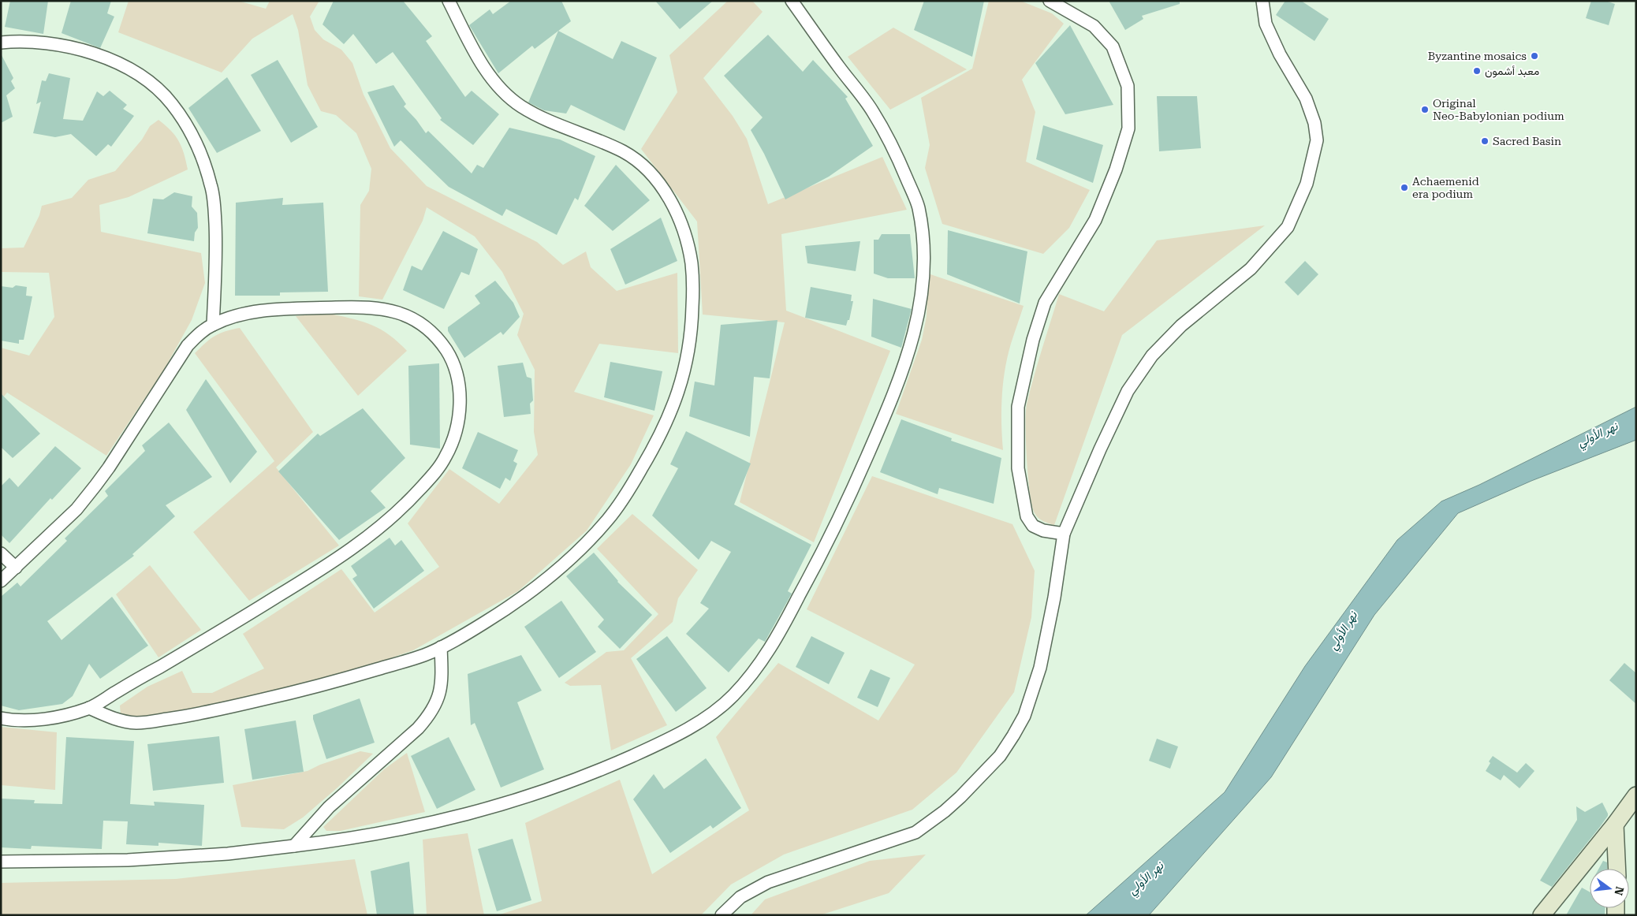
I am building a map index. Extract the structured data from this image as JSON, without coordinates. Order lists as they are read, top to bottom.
{
  "water": ["نهر الأولي"],
  "places": [
    "Byzantine mosaics",
    "معبد أشمون",
    "Original Neo-Babylonian podium",
    "Sacred Basin",
    "Achaemenid era podium"
  ],
  "north": "right"
}
